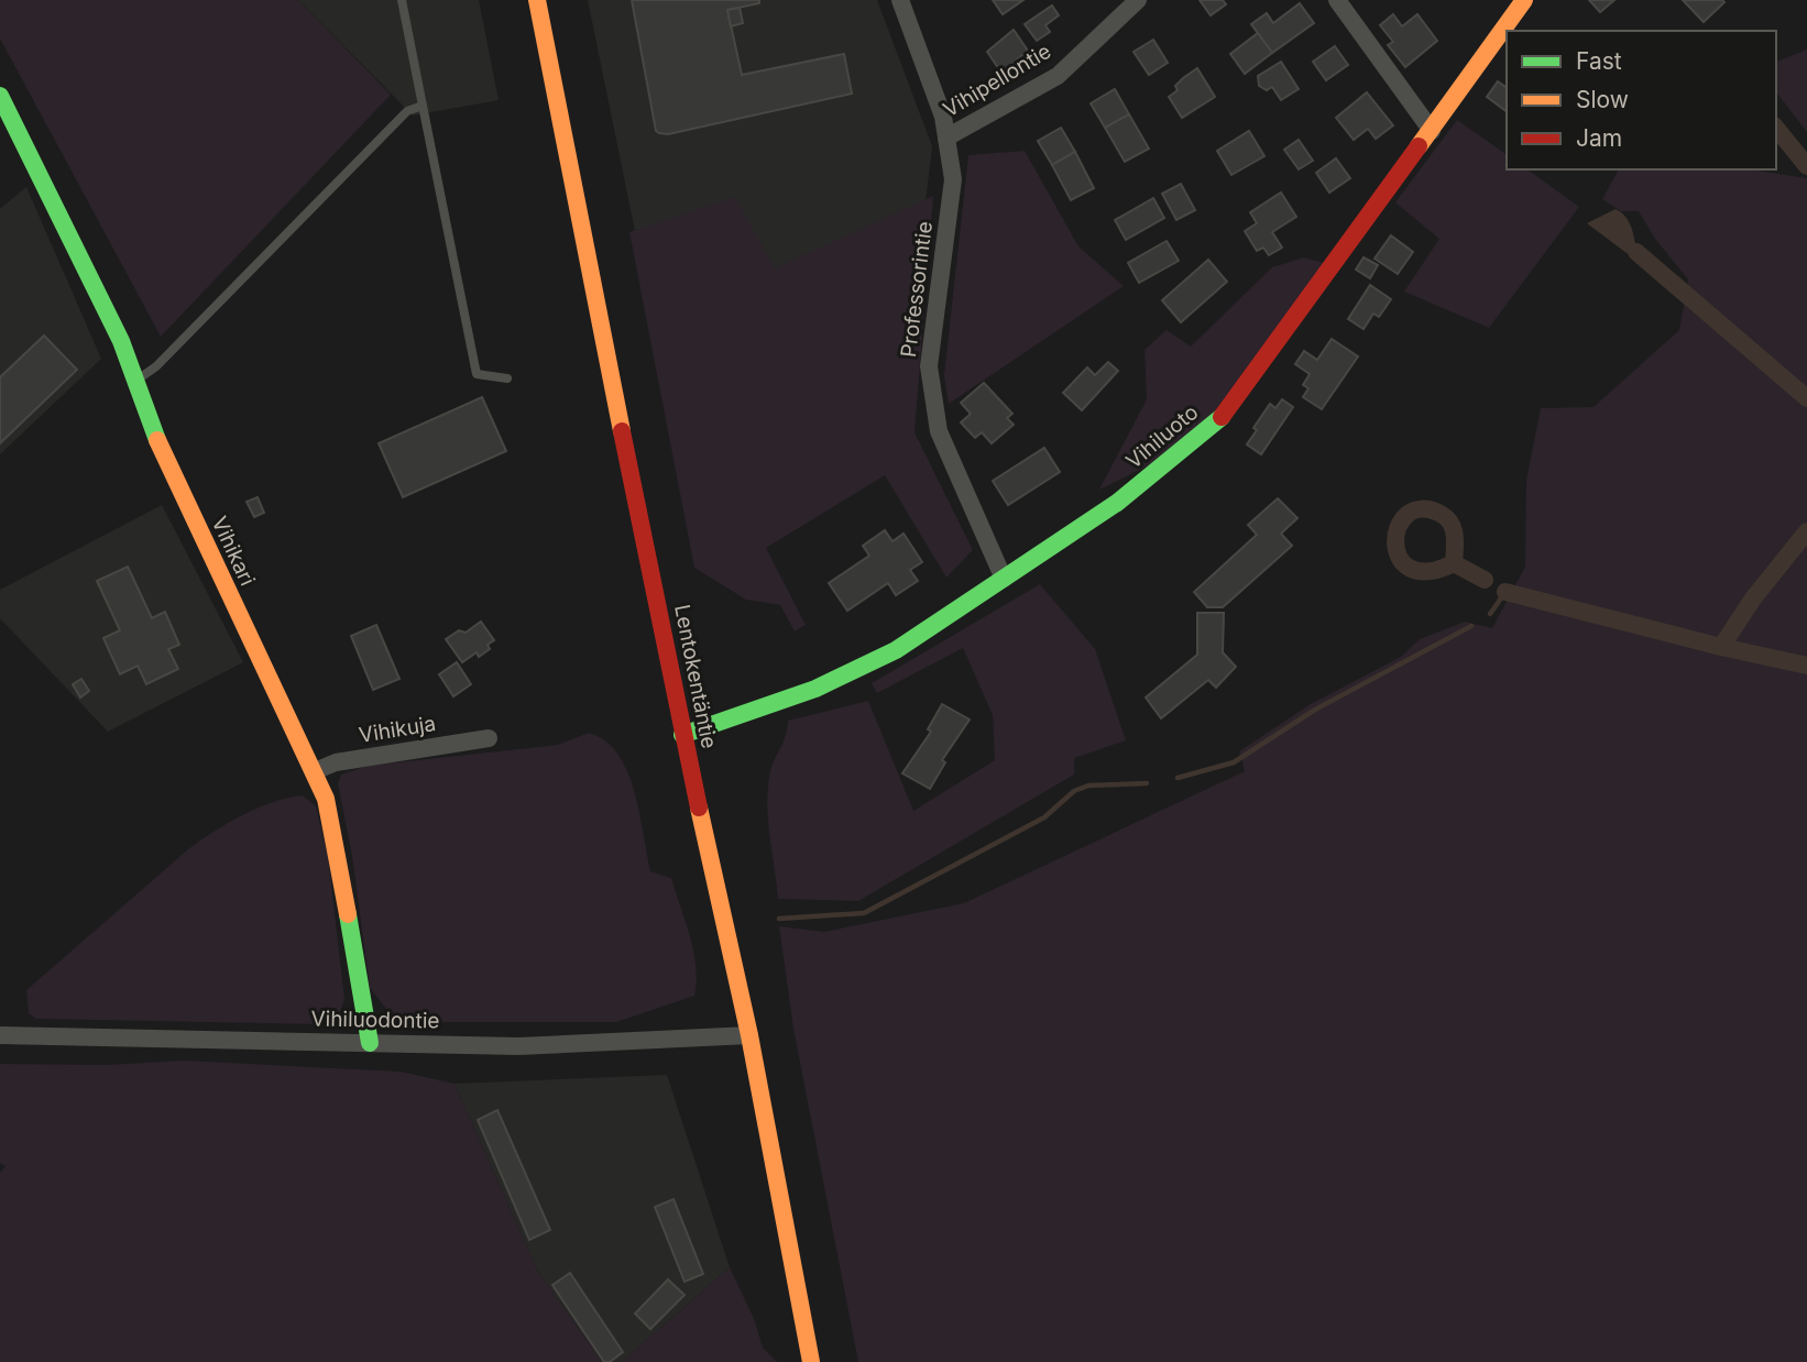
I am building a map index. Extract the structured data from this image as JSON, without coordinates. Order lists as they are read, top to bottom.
{
  "streets": {
    "street": [
      "Vihipellontie",
      "Professorintie",
      "Vihiluoto",
      "Vihikari",
      "Lentokentäntie",
      "Vihikuja",
      "Vihiluodontie"
    ]
  },
  "crossings": [
    ["Vihipellontie", "Professorintie"],
    ["Professorintie", "Vihiluoto"],
    ["Vihiluoto", "Lentokentäntie"],
    ["Vihikari", "Vihikuja"],
    ["Vihikari", "Vihiluodontie"],
    ["Lentokentäntie", "Vihiluodontie"]
  ],
  "legend": ["Fast", "Slow", "Jam"]
}
